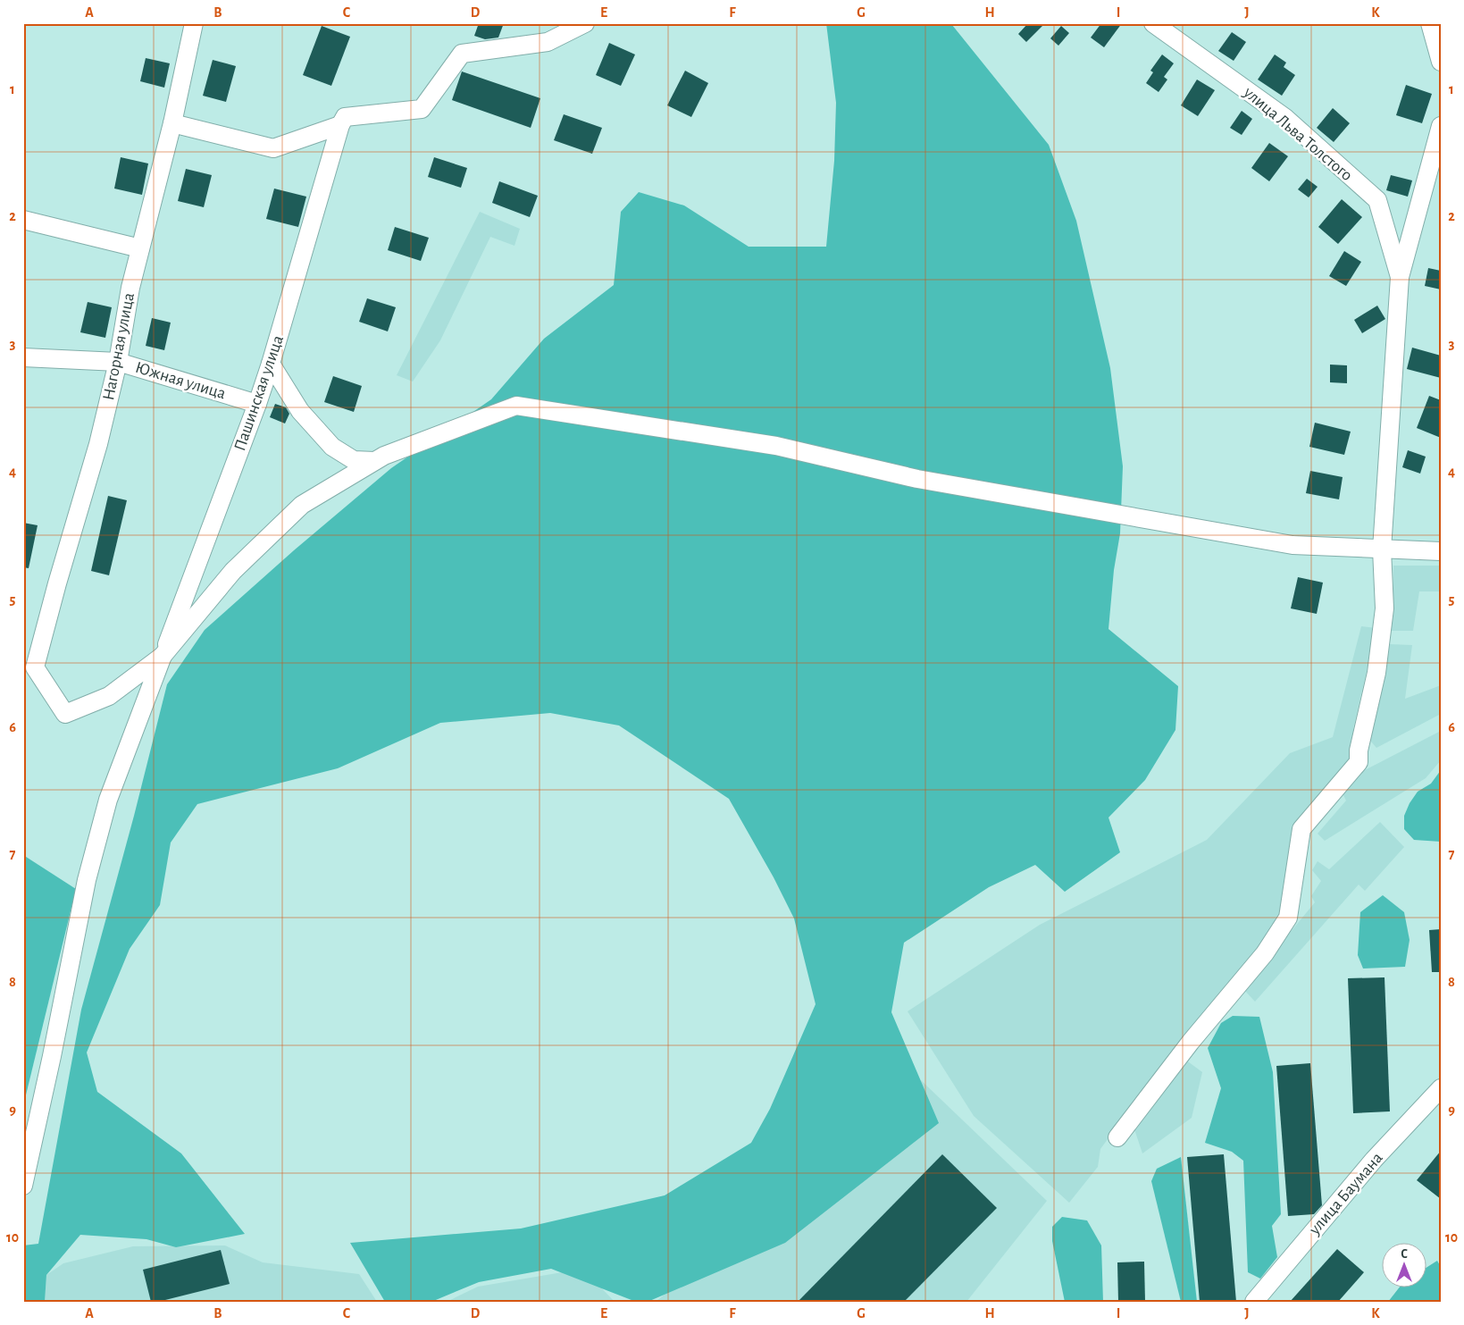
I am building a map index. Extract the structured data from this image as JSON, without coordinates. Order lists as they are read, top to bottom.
{
  "streets": {
    "street": [
      "улица Льва Толстого",
      "Нагорная улица",
      "Южная улица",
      "Пашинская улица",
      "улица Баумана"
    ]
  },
  "crossings": [
    ["Нагорная улица", "Южная улица"],
    ["Нагорная улица", "Пашинская улица"],
    ["Южная улица", "Пашинская улица"]
  ],
  "north": "top",
  "grid": {
    "columns": [
      "A",
      "B",
      "C",
      "D",
      "E",
      "F",
      "G",
      "H",
      "I",
      "J",
      "K"
    ],
    "rows": [
      "1",
      "2",
      "3",
      "4",
      "5",
      "6",
      "7",
      "8",
      "9",
      "10"
    ]
  }
}
